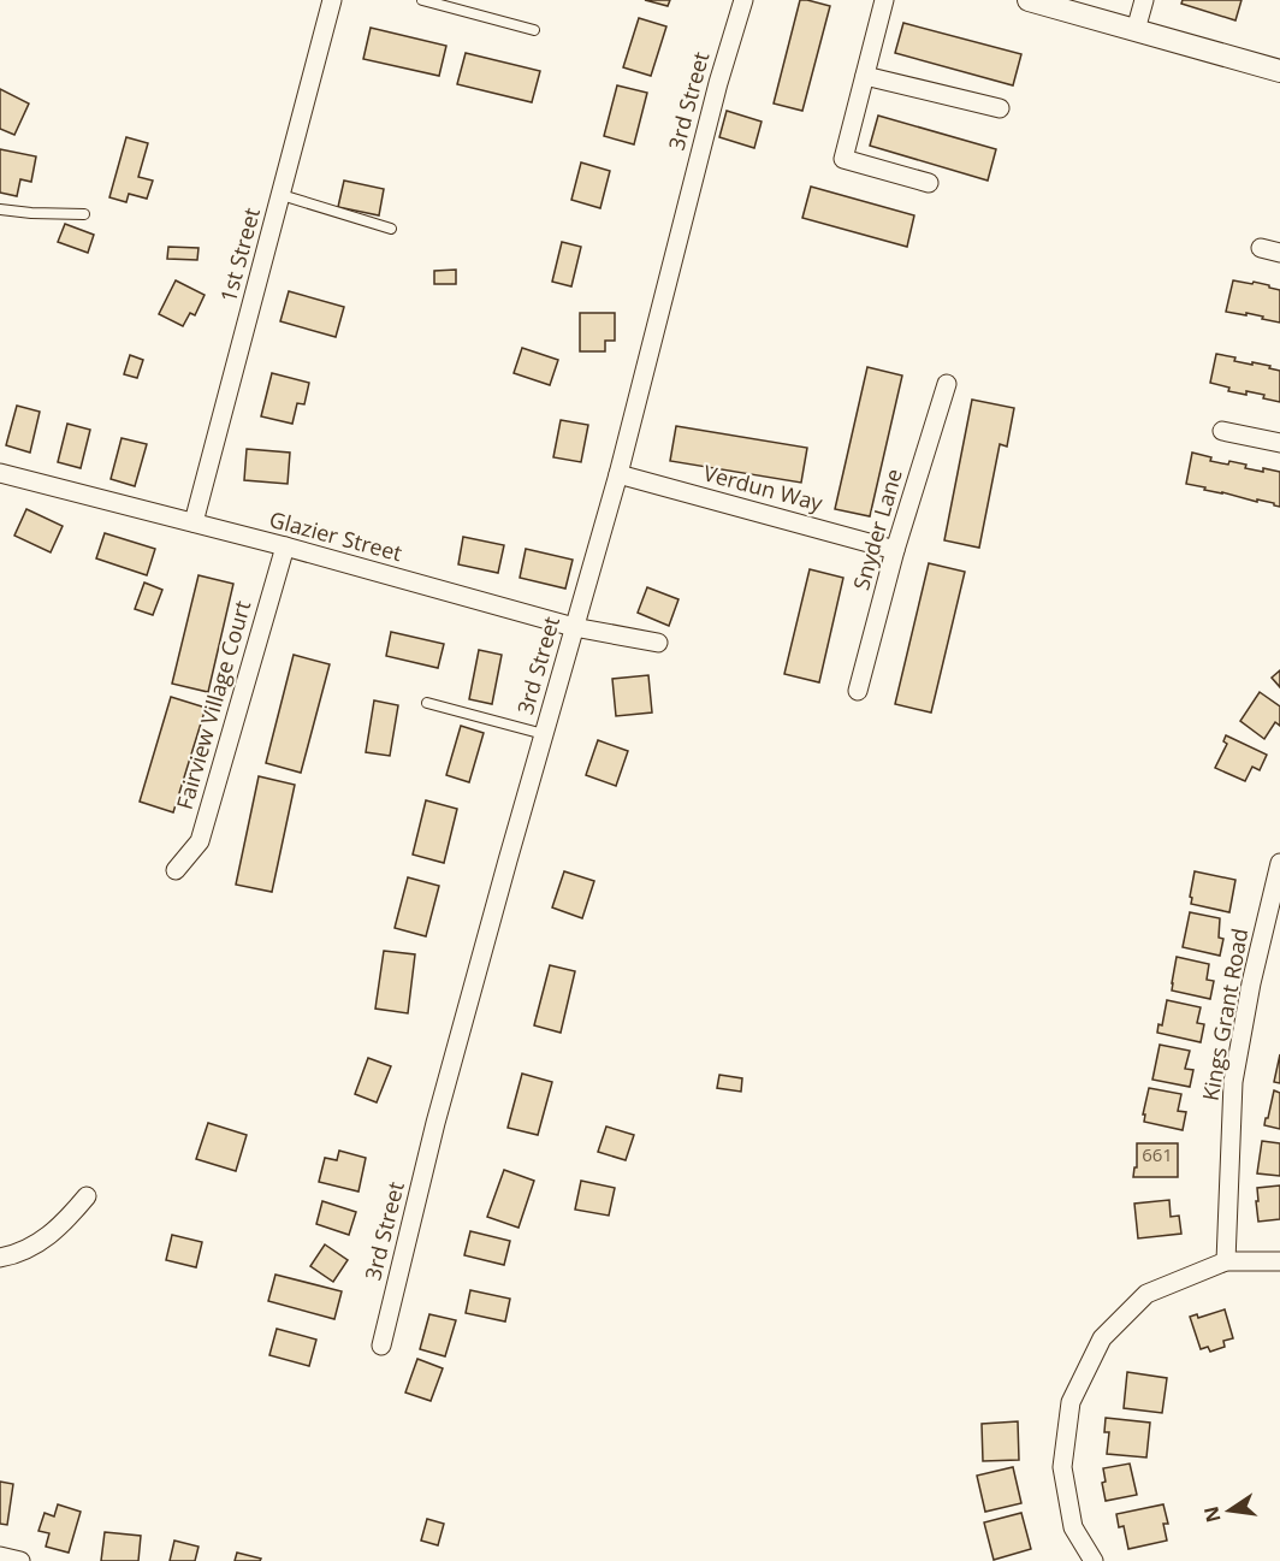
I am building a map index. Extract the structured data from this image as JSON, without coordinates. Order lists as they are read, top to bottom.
{
  "streets": {
    "street": [
      "3rd Street",
      "1st Street",
      "Verdun Way",
      "Snyder Lane",
      "Glazier Street",
      "Fairview Village Court",
      "Kings Grant Road"
    ]
  },
  "crossings": [
    ["3rd Street", "Verdun Way"],
    ["3rd Street", "Glazier Street"],
    ["1st Street", "Glazier Street"],
    ["Verdun Way", "Snyder Lane"],
    ["Glazier Street", "Fairview Village Court"]
  ],
  "house_numbers": ["661"],
  "north": "left"
}
